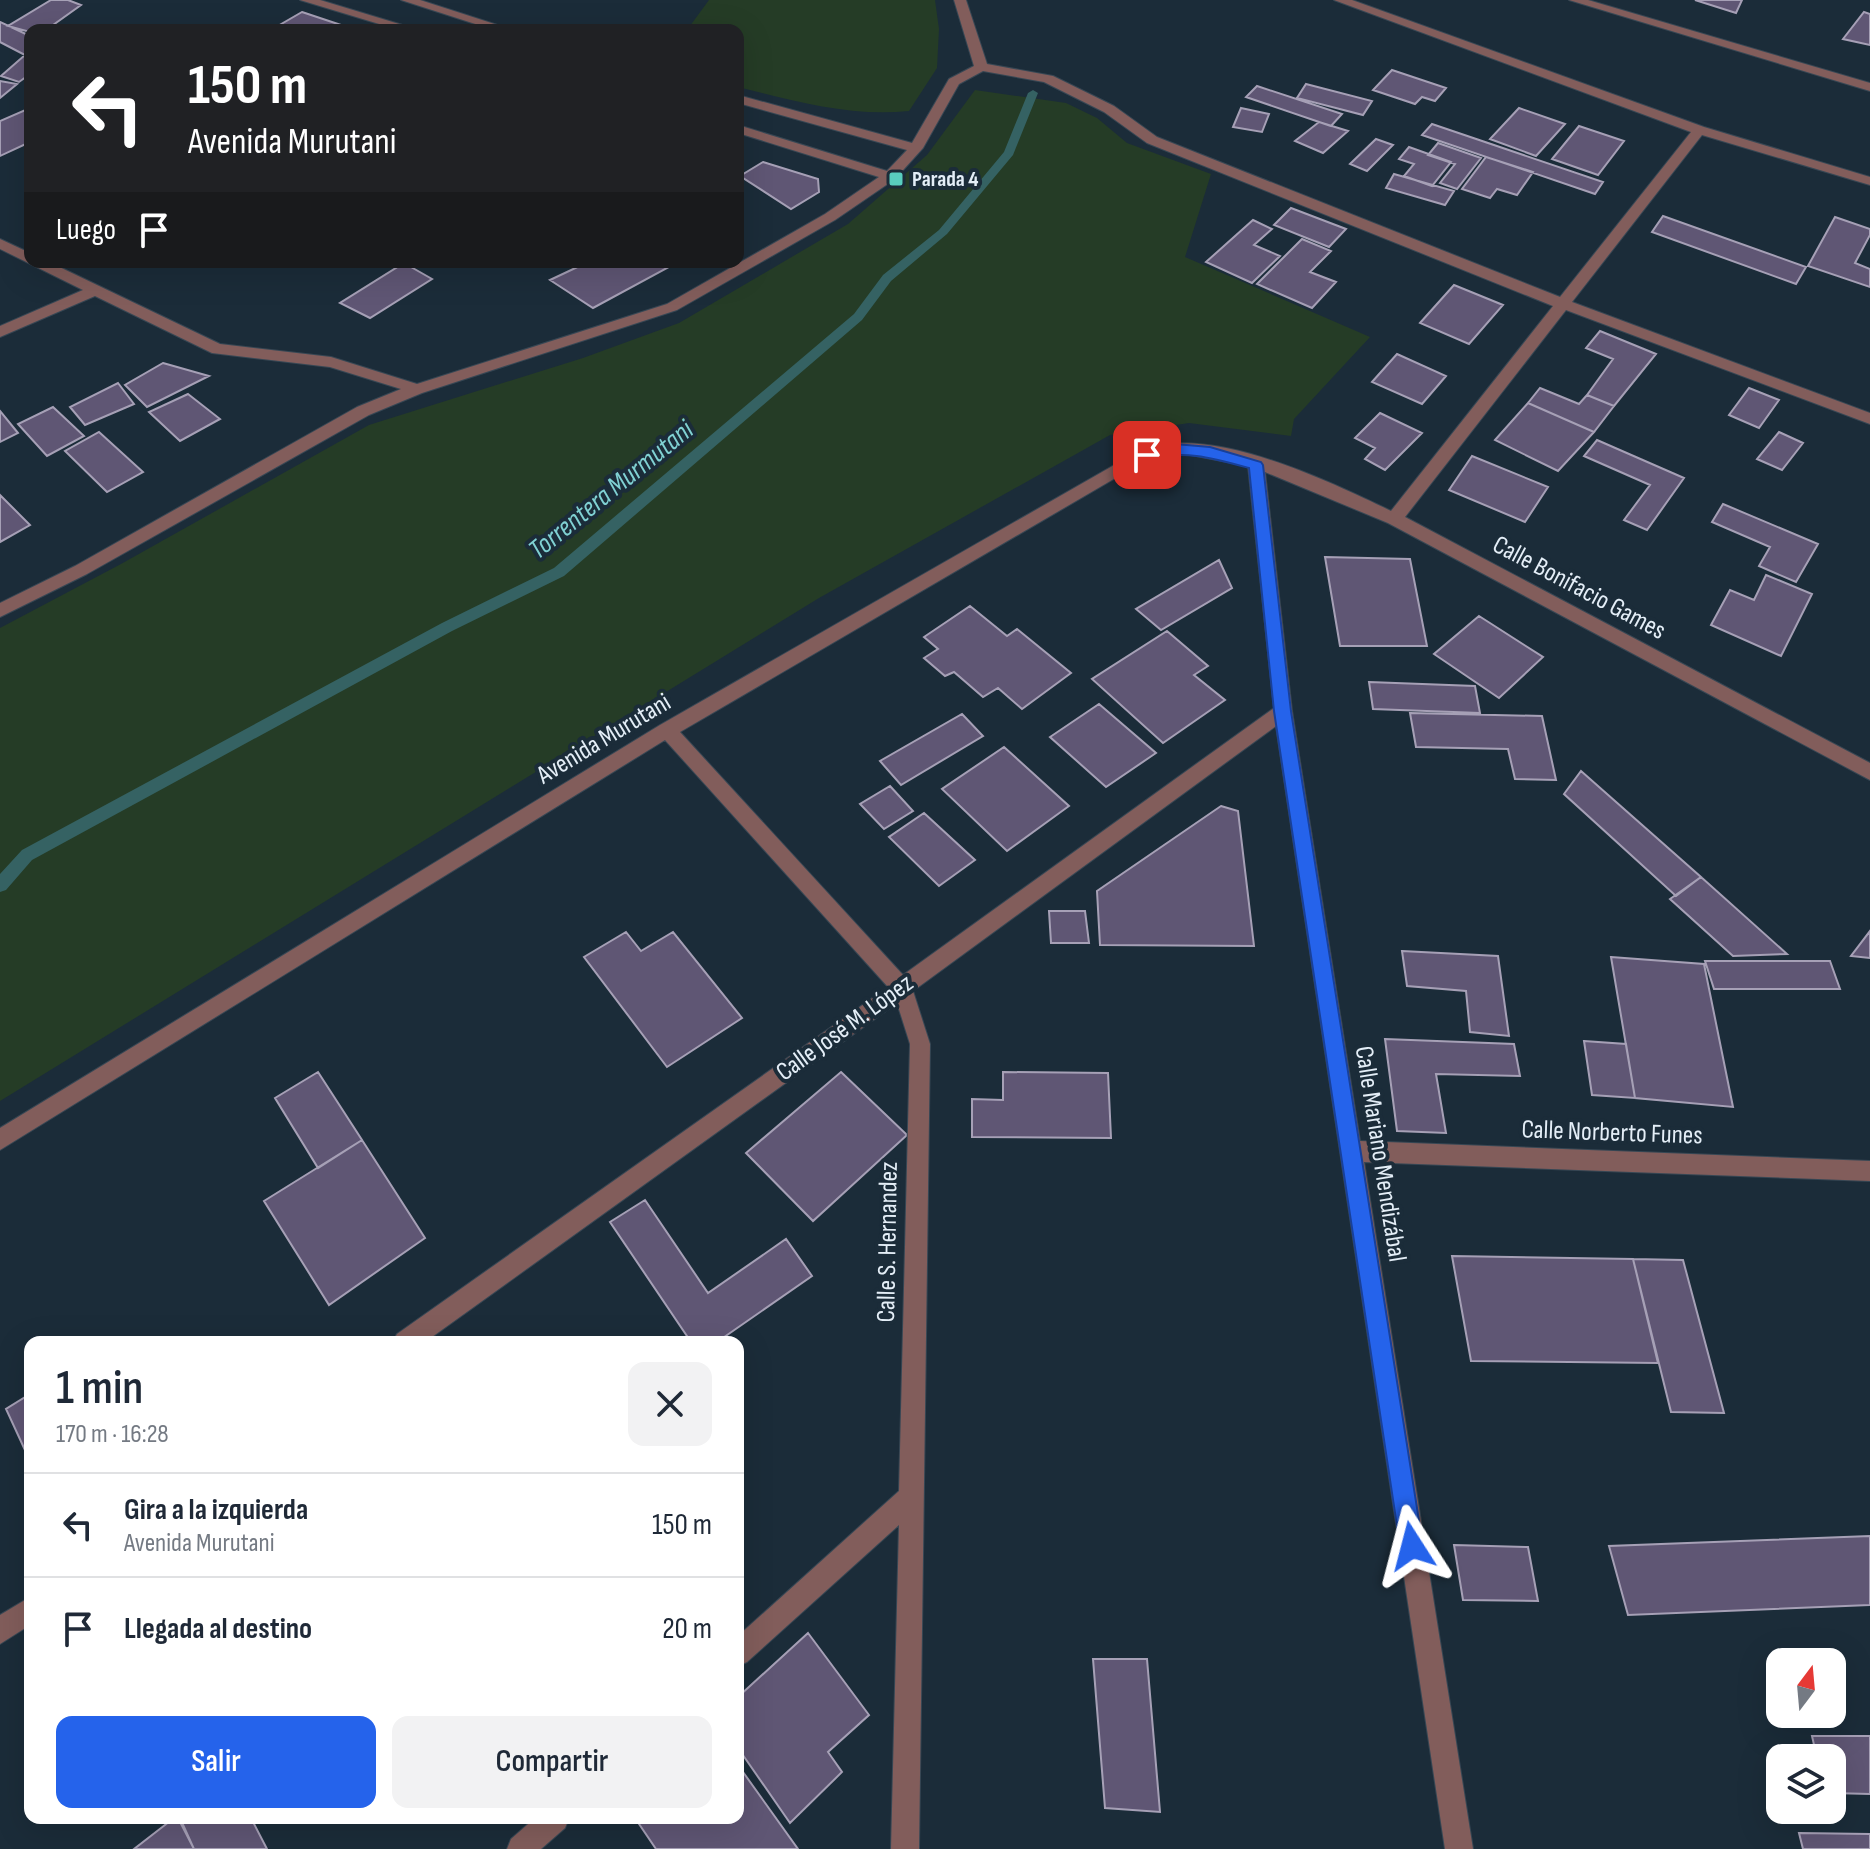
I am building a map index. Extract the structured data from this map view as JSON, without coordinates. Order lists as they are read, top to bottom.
{
  "streets": {
    "street": [
      "Calle Bonifacio Games",
      "Avenida Murutani",
      "Calle José M. López",
      "Calle Norberto Funes",
      "Calle Mariano Mendizábal",
      "Calle S. Hernandez"
    ]
  },
  "crossings": [
    ["Calle Bonifacio Games", "Avenida Murutani"],
    ["Calle Bonifacio Games", "Calle Mariano Mendizábal"],
    ["Avenida Murutani", "Calle Mariano Mendizábal"],
    ["Avenida Murutani", "Calle S. Hernandez"],
    ["Calle José M. López", "Calle Mariano Mendizábal"],
    ["Calle José M. López", "Calle S. Hernandez"],
    ["Calle Norberto Funes", "Calle Mariano Mendizábal"]
  ],
  "water": ["Torrentera Murmutani"],
  "places": {
    "transit": ["Parada 4"]
  },
  "north": "top",
  "page": {
    "turn": ["150 m", "Avenida Murutani"],
    "then": "Luego",
    "heading": ["1 min", "170 m · 16:28"],
    "list": [
      {
        "name": "Gira a la izquierda",
        "note": "Avenida Murutani",
        "value": "150 m"
      },
      {
        "name": "Llegada al destino",
        "value": "20 m"
      }
    ],
    "buttons": ["Salir", "Compartir"]
  }
}
